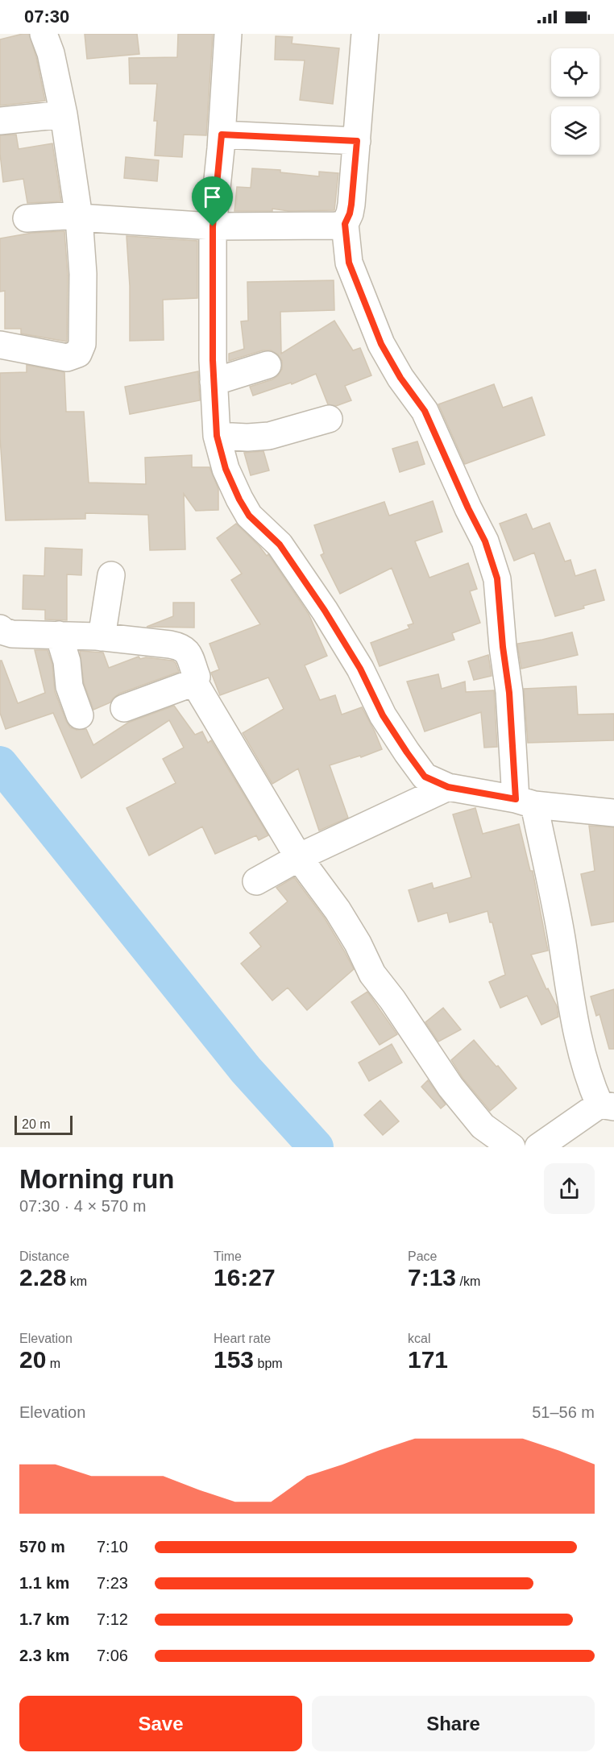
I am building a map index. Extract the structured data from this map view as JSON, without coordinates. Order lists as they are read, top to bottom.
{
  "scale_bar": "20 m",
  "page": {
    "status": "07:30",
    "scale": "20 m",
    "heading": ["Morning run", "07:30 · 4 × 570 m"],
    "stats": [
      ["Distance", "2.28 km"],
      ["Time", "16:27"],
      ["Pace", "7:13 /km"],
      ["Elevation", "20 m"],
      ["Heart rate", "153 bpm"],
      ["kcal", "171"]
    ],
    "chart": ["Elevation", "51–56 m"],
    "list": [
      {
        "name": "570 m",
        "note": "7:10"
      },
      {
        "name": "1.1 km",
        "note": "7:23"
      },
      {
        "name": "1.7 km",
        "note": "7:12"
      },
      {
        "name": "2.3 km",
        "note": "7:06"
      }
    ],
    "buttons": ["Save", "Share"]
  }
}
